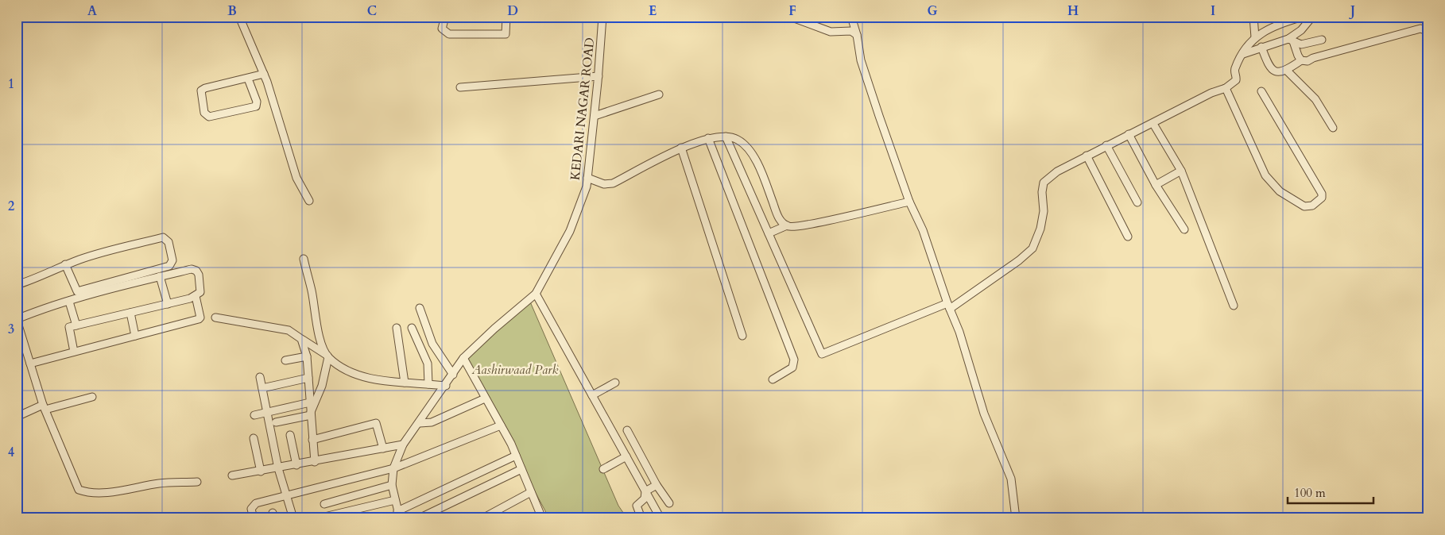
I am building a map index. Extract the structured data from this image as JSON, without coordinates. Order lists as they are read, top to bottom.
{
  "streets": {
    "street": ["KEDARI NAGAR ROAD"]
  },
  "parks": ["Aashirwaad Park"],
  "scale_bar": "100 m",
  "grid": {
    "columns": [
      "A",
      "B",
      "C",
      "D",
      "E",
      "F",
      "G",
      "H",
      "I",
      "J"
    ],
    "rows": [
      "1",
      "2",
      "3",
      "4"
    ]
  }
}
